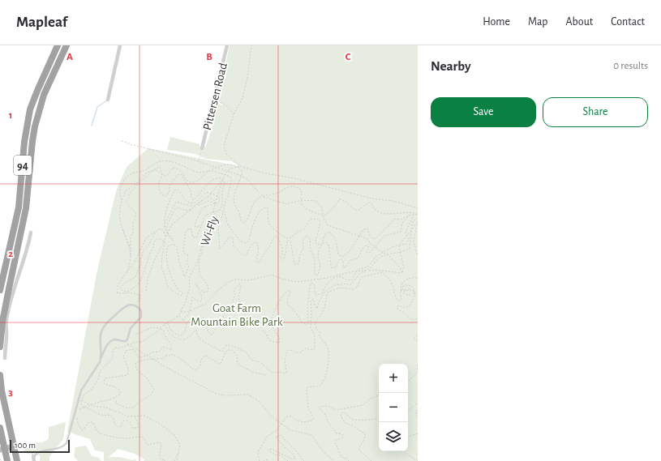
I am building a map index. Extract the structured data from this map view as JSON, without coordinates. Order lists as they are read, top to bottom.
{
  "streets": {
    "highway": ["94"],
    "street": ["Pittersen Road"],
    "path": ["Wi-Fly"]
  },
  "parks": ["Goat Farm Mountain Bike Park"],
  "scale_bar": "100 m",
  "page": {
    "header": "Mapleaf",
    "nav": [
      "Home",
      "Map",
      "About",
      "Contact"
    ],
    "heading": ["Nearby", "0 results"],
    "buttons": ["Save", "Share"],
    "map_buttons": ["+", "−"],
    "scale": "100 m"
  },
  "grid": {
    "columns": ["A", "B", "C"],
    "rows": ["1", "2", "3"]
  }
}
